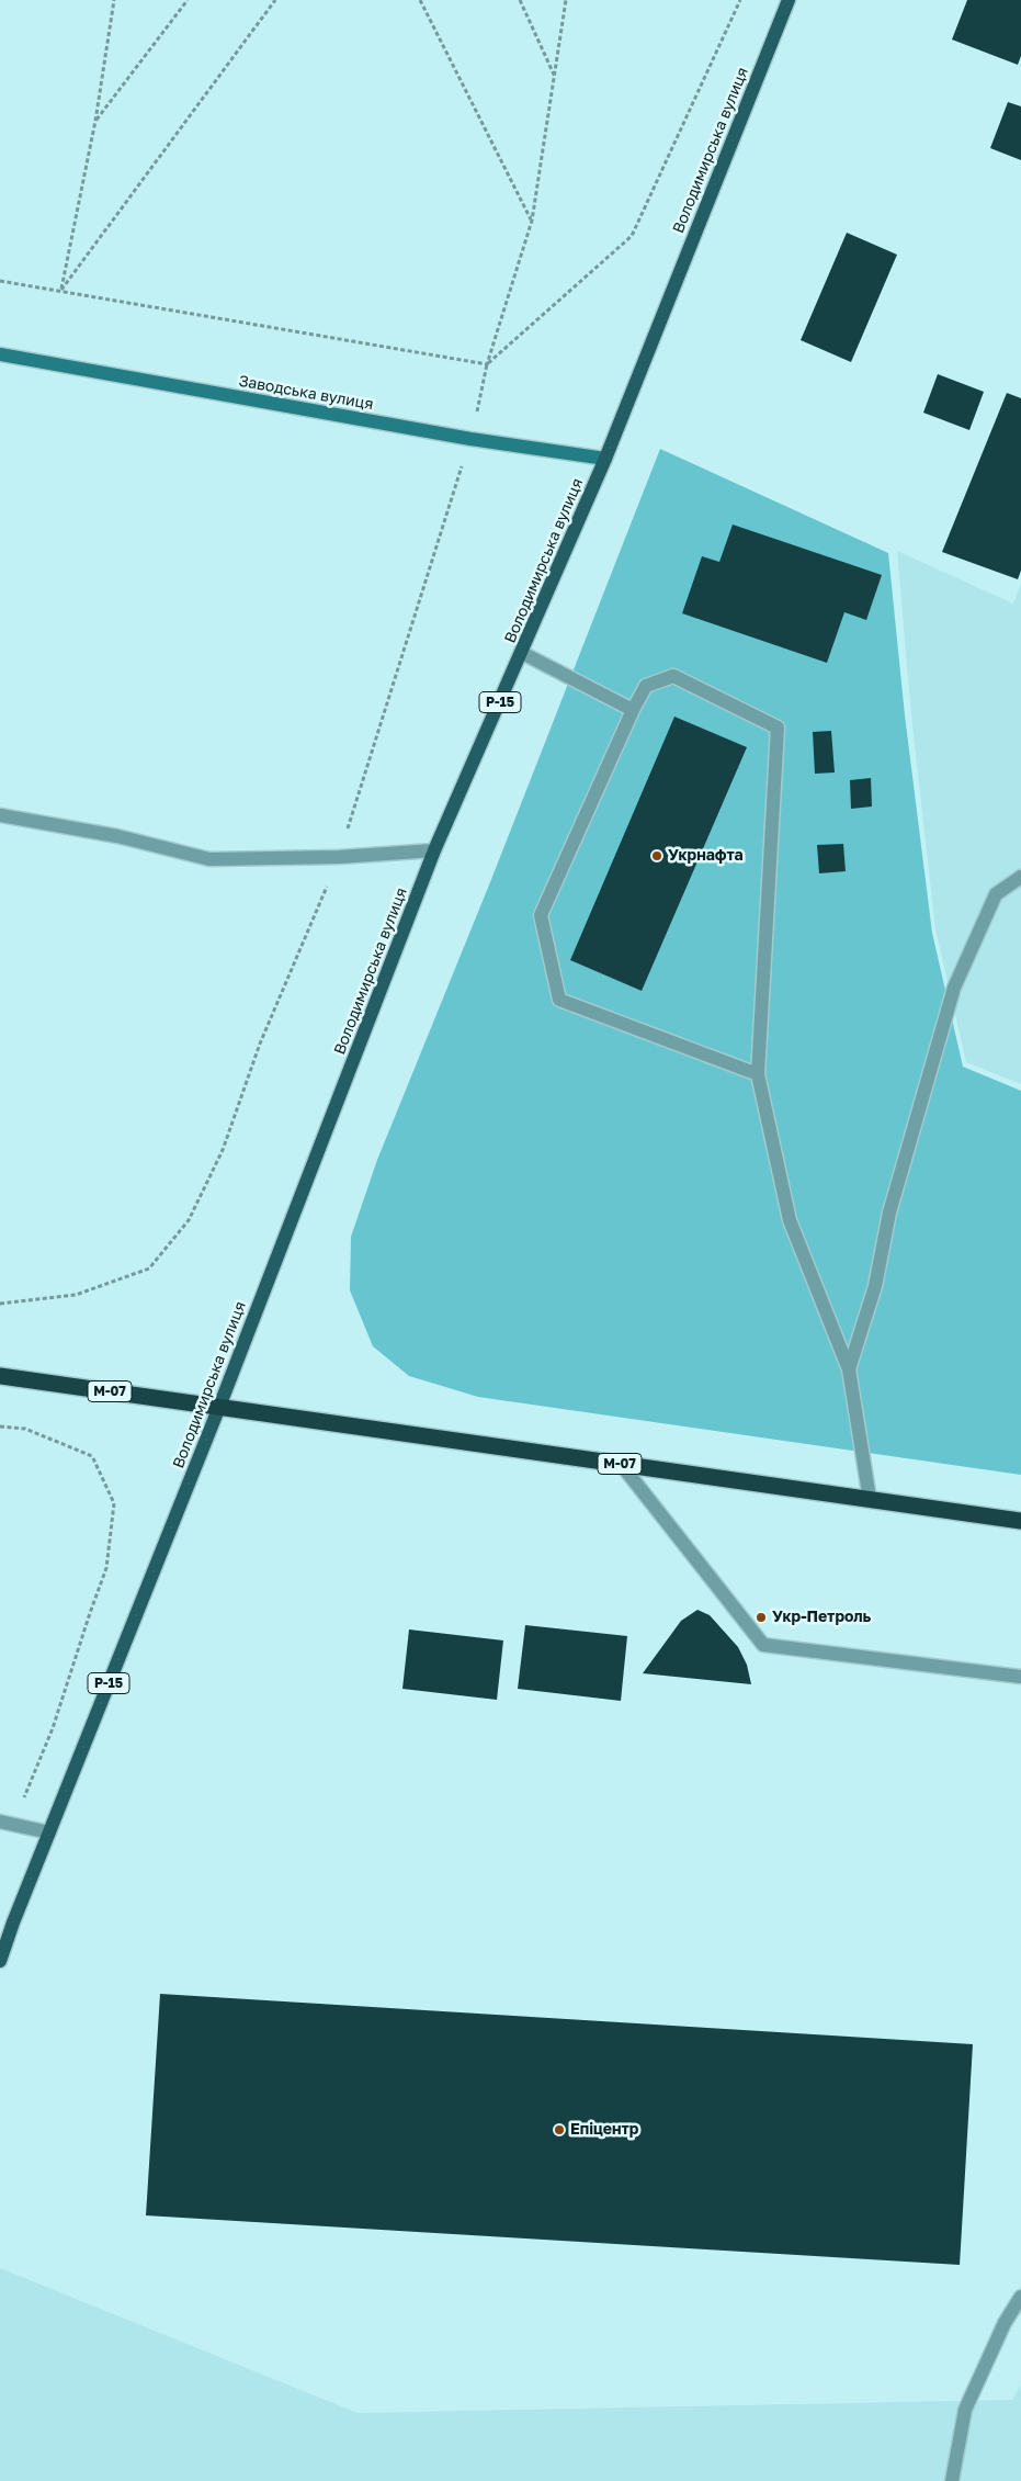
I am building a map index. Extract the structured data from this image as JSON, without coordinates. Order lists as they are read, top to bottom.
{
  "streets": {
    "highway": ["М-07"],
    "main road": ["Володимирська вулиця", "Р-15"],
    "street": ["Заводська вулиця"]
  },
  "crossings": [
    ["Володимирська вулиця", "Заводська вулиця"],
    ["Володимирська вулиця", "М-07"]
  ],
  "places": ["Укрнафта", "Укр-Петроль", "Епіцентр"]
}
